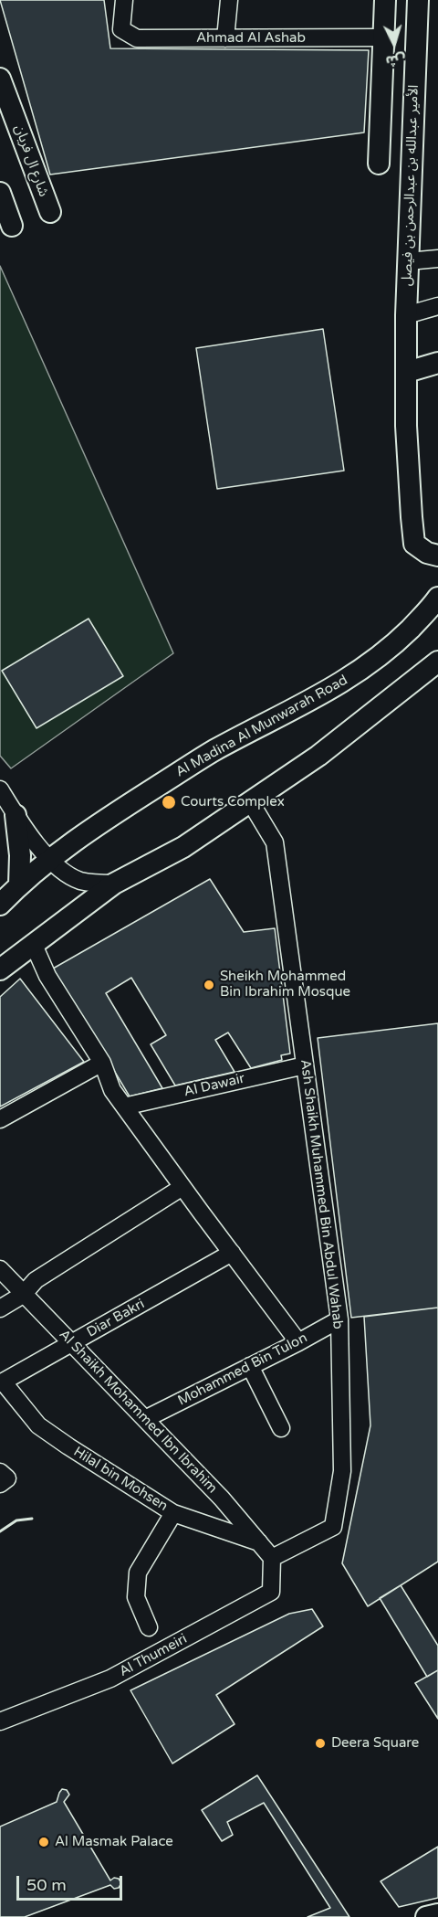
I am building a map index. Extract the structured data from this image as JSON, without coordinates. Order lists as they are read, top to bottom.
{
  "streets": {
    "main road": ["شارع ال فريان", "الأمير عبدالله بن عبدالرحمن بن فيصل", "Al Madina Al Munwarah Road"],
    "street": [
      "Ahmad Al Ashab",
      "Al Dawair",
      "Ash Shaikh Muhammed Bin Abdul Wahab",
      "Diar Bakri",
      "Mohammed Bin Tulon",
      "Al Shaikh Mohammed Ibn Ibrahim",
      "Hilal bin Mohsen",
      "Al Thumeiri"
    ]
  },
  "crossings": [
    ["Al Dawair", "Ash Shaikh Muhammed Bin Abdul Wahab"],
    ["Ash Shaikh Muhammed Bin Abdul Wahab", "Mohammed Bin Tulon"],
    ["Ash Shaikh Muhammed Bin Abdul Wahab", "Al Shaikh Mohammed Ibn Ibrahim"],
    ["Ash Shaikh Muhammed Bin Abdul Wahab", "Al Thumeiri"],
    ["Diar Bakri", "Al Shaikh Mohammed Ibn Ibrahim"],
    ["Diar Bakri", "Hilal bin Mohsen"],
    ["Mohammed Bin Tulon", "Al Shaikh Mohammed Ibn Ibrahim"],
    ["Al Shaikh Mohammed Ibn Ibrahim", "Hilal bin Mohsen"],
    ["Al Shaikh Mohammed Ibn Ibrahim", "Al Thumeiri"]
  ],
  "places": [
    "Courts Complex",
    "Sheikh Mohammed Bin Ibrahim Mosque",
    "Deera Square",
    "Al Masmak Palace"
  ],
  "scale_bar": "50 m",
  "north": "bottom"
}
